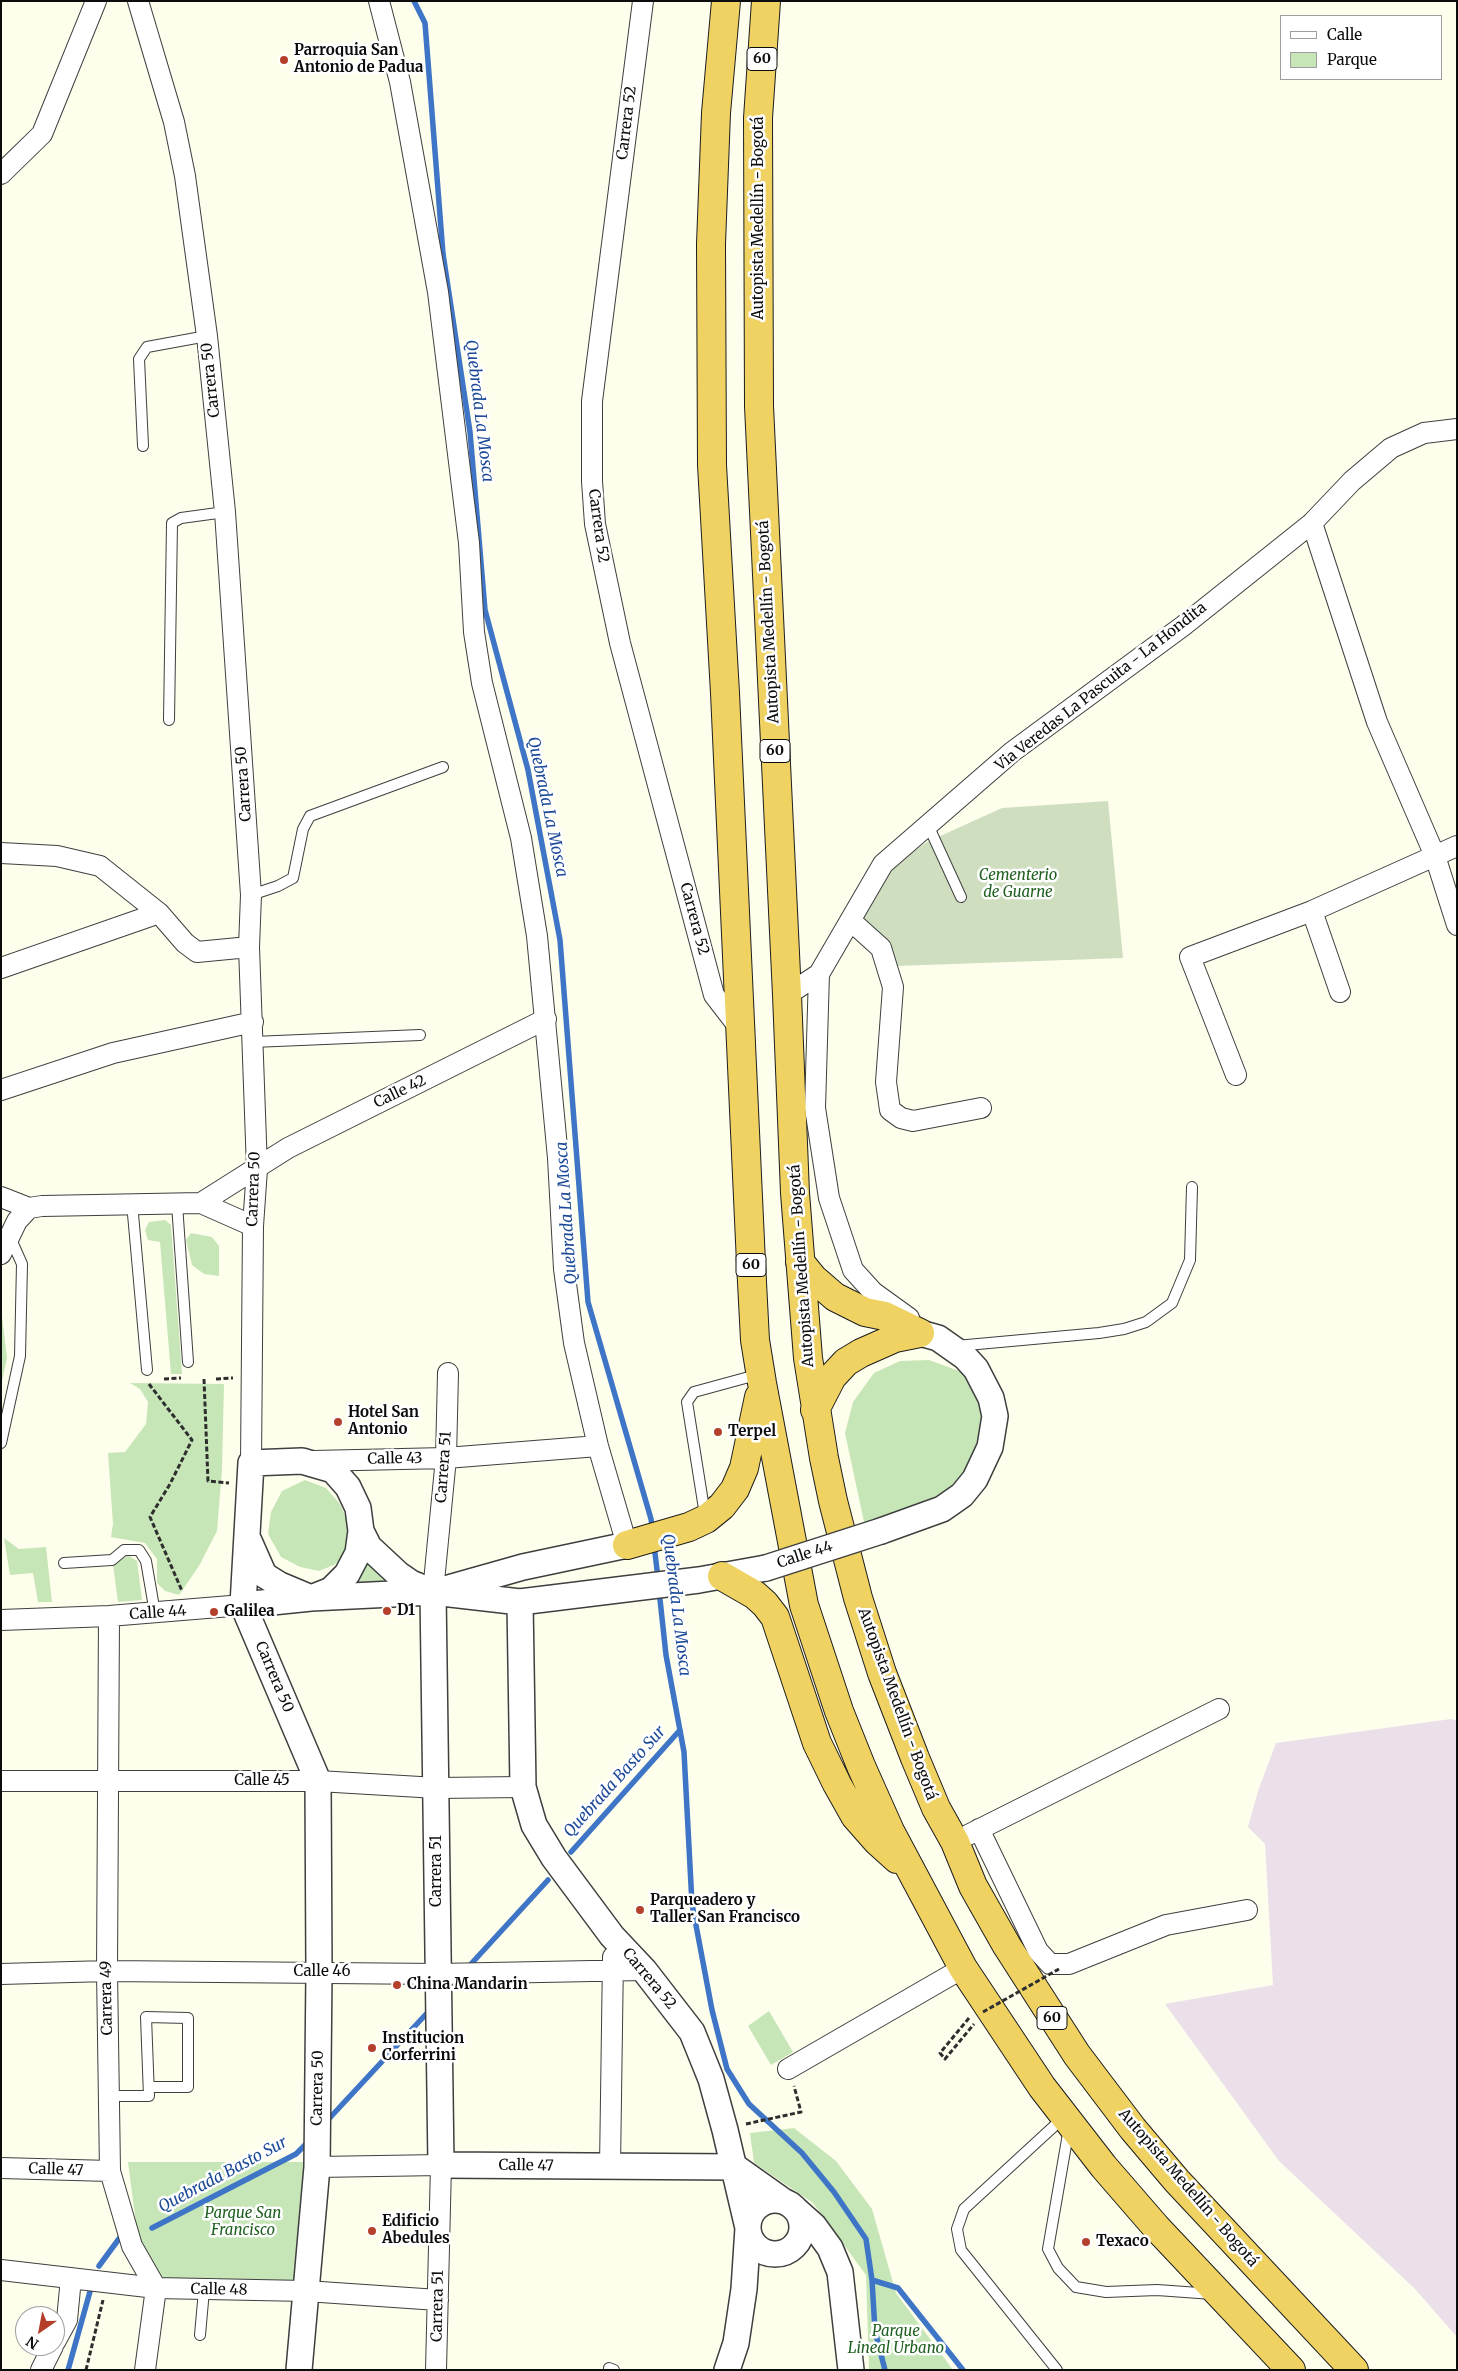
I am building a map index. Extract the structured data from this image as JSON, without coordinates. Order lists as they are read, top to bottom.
{
  "streets": {
    "highway": ["60", "Autopista Medellín - Bogotá"],
    "street": [
      "Carrera 52",
      "Carrera 50",
      "Via Veredas La Pascuita - La Hondita",
      "Calle 42",
      "Calle 43",
      "Carrera 51",
      "Calle 44",
      "Calle 45",
      "Calle 46",
      "Carrera 49",
      "Calle 47",
      "Calle 48"
    ]
  },
  "crossings": [
    ["60", "Carrera 52"],
    ["Carrera 52", "Calle 44"],
    ["Carrera 52", "Calle 45"],
    ["Carrera 52", "Calle 46"],
    ["Carrera 52", "Calle 47"],
    ["Autopista Medellín - Bogotá", "Via Veredas La Pascuita - La Hondita"],
    ["Carrera 50", "Calle 42"],
    ["Carrera 50", "Calle 43"],
    ["Carrera 50", "Calle 44"],
    ["Carrera 50", "Calle 45"],
    ["Carrera 50", "Calle 46"],
    ["Carrera 50", "Calle 47"],
    ["Carrera 50", "Calle 48"],
    ["Calle 43", "Carrera 51"],
    ["Calle 43", "Calle 44"],
    ["Carrera 51", "Calle 44"],
    ["Carrera 51", "Calle 45"],
    ["Carrera 51", "Calle 46"],
    ["Carrera 51", "Calle 47"],
    ["Carrera 51", "Calle 48"],
    ["Calle 44", "Carrera 49"],
    ["Calle 45", "Carrera 49"],
    ["Calle 46", "Carrera 49"],
    ["Carrera 49", "Calle 47"],
    ["Carrera 49", "Calle 48"]
  ],
  "water": ["Quebrada La Mosca", "Quebrada Basto Sur"],
  "parks": ["Cementerio de Guarne", "Parque San Francisco", "Parque Lineal Urbano"],
  "places": [
    "Parroquia San Antonio de Padua",
    "Hotel San Antonio",
    "Terpel",
    "D1",
    "Galilea",
    "Parqueadero y Taller San Francisco",
    "China Mandarin",
    "Institucion Corferrini",
    "Edificio Abedules",
    "Texaco"
  ],
  "legend": ["Calle", "Parque"],
  "north": "bottom left"
}
